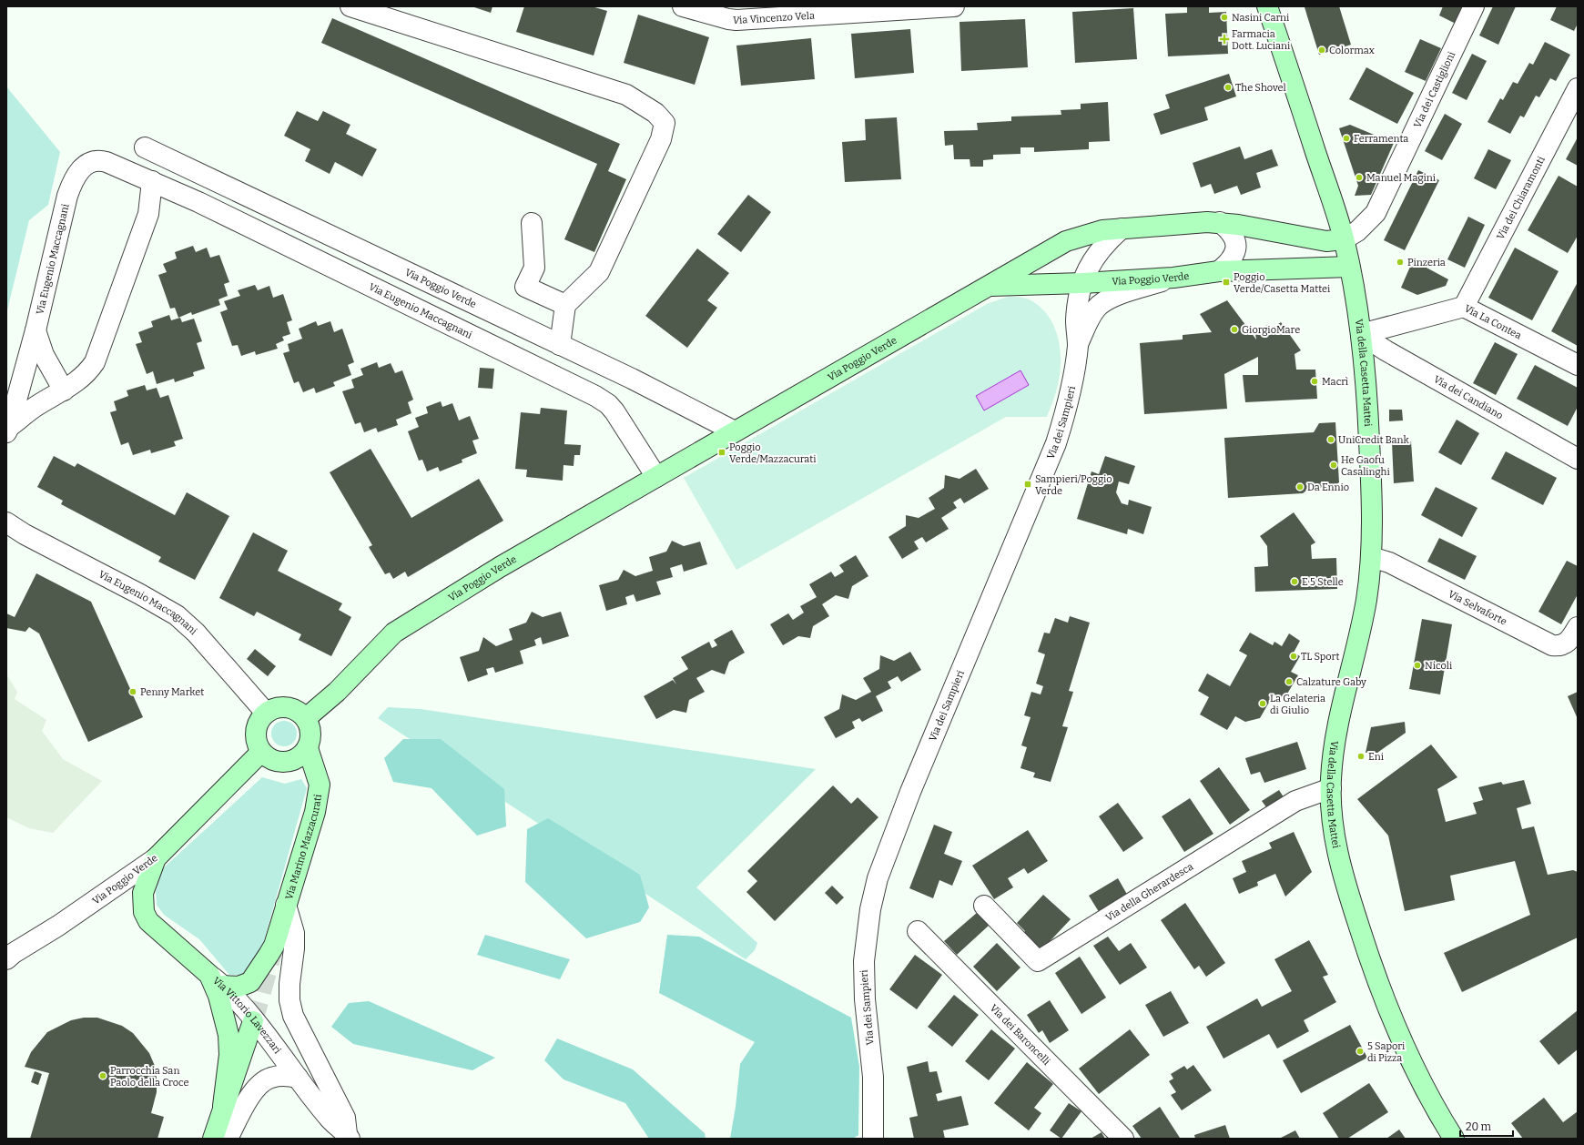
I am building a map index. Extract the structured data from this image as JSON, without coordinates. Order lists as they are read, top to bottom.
{
  "streets": {
    "street": [
      "Via Vincenzo Vela",
      "Via dei Castiglioni",
      "Via dei Chiaramonti",
      "Via Eugenio Maccagnani",
      "Via Poggio Verde",
      "Via La Contea",
      "Via della Casetta Mattei",
      "Via dei Candiano",
      "Via dei Sampieri",
      "Via Selvaforte",
      "Via Marino Mazzacurati",
      "Via della Gherardesca",
      "Via Vittorio Lavezzari",
      "Via dei Baroncelli"
    ]
  },
  "crossings": [
    ["Via dei Castiglioni", "Via Poggio Verde"],
    ["Via dei Castiglioni", "Via della Casetta Mattei"],
    ["Via dei Chiaramonti", "Via La Contea"],
    ["Via Eugenio Maccagnani", "Via Poggio Verde"],
    ["Via Eugenio Maccagnani", "Via Marino Mazzacurati"],
    ["Via Poggio Verde", "Via della Casetta Mattei"],
    ["Via Poggio Verde", "Via dei Sampieri"],
    ["Via Poggio Verde", "Via Marino Mazzacurati"],
    ["Via Poggio Verde", "Via Vittorio Lavezzari"],
    ["Via La Contea", "Via della Casetta Mattei"],
    ["Via La Contea", "Via dei Candiano"],
    ["Via della Casetta Mattei", "Via dei Candiano"],
    ["Via della Casetta Mattei", "Via Selvaforte"],
    ["Via della Casetta Mattei", "Via della Gherardesca"],
    ["Via Marino Mazzacurati", "Via Vittorio Lavezzari"]
  ],
  "places": {
    "other": [
      "Nasini Carni",
      "Colormax",
      "The Shovel",
      "Ferramenta",
      "Manuel Magini",
      "Pinzeria",
      "GiorgioMare",
      "Macrì",
      "UniCredit Bank",
      "He Gaofu Casalinghi",
      "Da Ennio",
      "E 5 Stelle",
      "TL Sport",
      "Nicoli",
      "Calzature Gaby",
      "Penny Market",
      "La Gelateria di Giulio",
      "Eni",
      "5 Sapori di Pizza",
      "Parrocchia San Paolo della Croce"
    ],
    "health": ["Farmacia Dott. Luciani"],
    "transit": ["Poggio Verde/Casetta Mattei", "Poggio Verde/Mazzacurati", "Sampieri/Poggio Verde"]
  },
  "scale_bar": "20 m"
}
